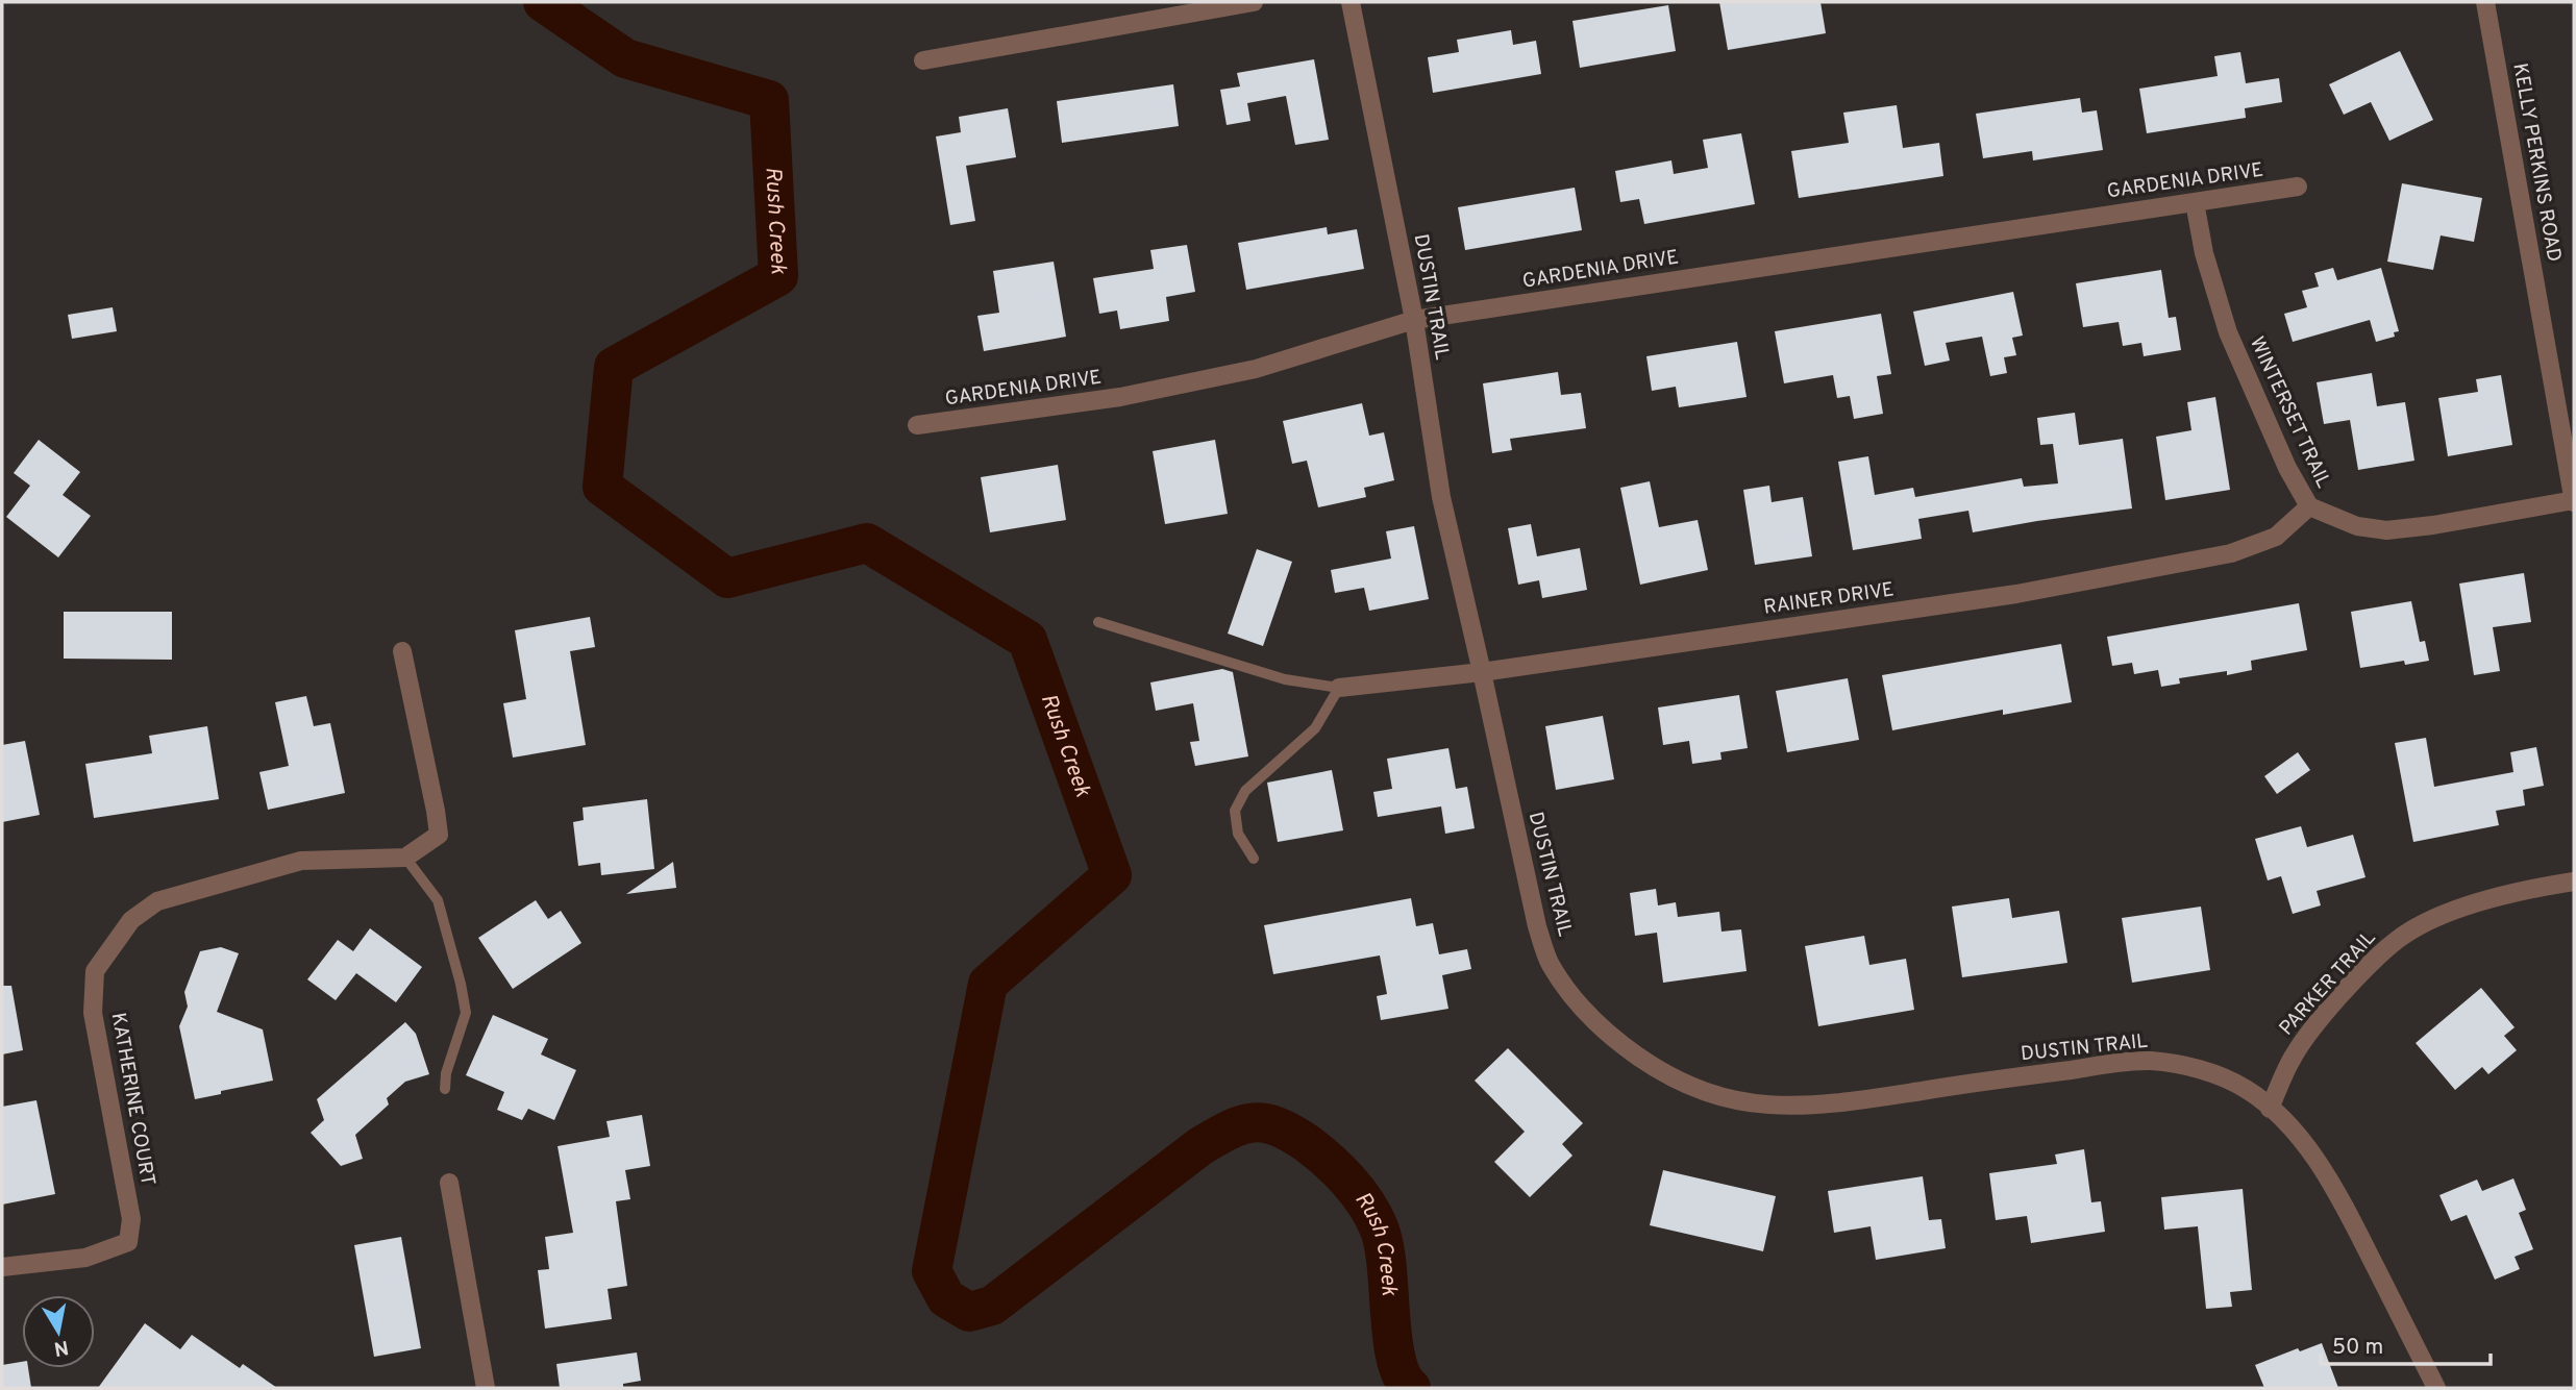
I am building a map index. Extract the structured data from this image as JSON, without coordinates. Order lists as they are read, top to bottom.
{
  "streets": {
    "street": [
      "KELLY PERKINS ROAD",
      "GARDENIA DRIVE",
      "DUSTIN TRAIL",
      "WINTERSET TRAIL",
      "RAINER DRIVE",
      "PARKER TRAIL",
      "KATHERINE COURT"
    ]
  },
  "crossings": [
    ["KELLY PERKINS ROAD", "WINTERSET TRAIL"],
    ["GARDENIA DRIVE", "DUSTIN TRAIL"],
    ["GARDENIA DRIVE", "WINTERSET TRAIL"],
    ["DUSTIN TRAIL", "RAINER DRIVE"],
    ["DUSTIN TRAIL", "PARKER TRAIL"],
    ["WINTERSET TRAIL", "RAINER DRIVE"]
  ],
  "water": ["Rush Creek"],
  "scale_bar": "50 m",
  "north": "bottom"
}
